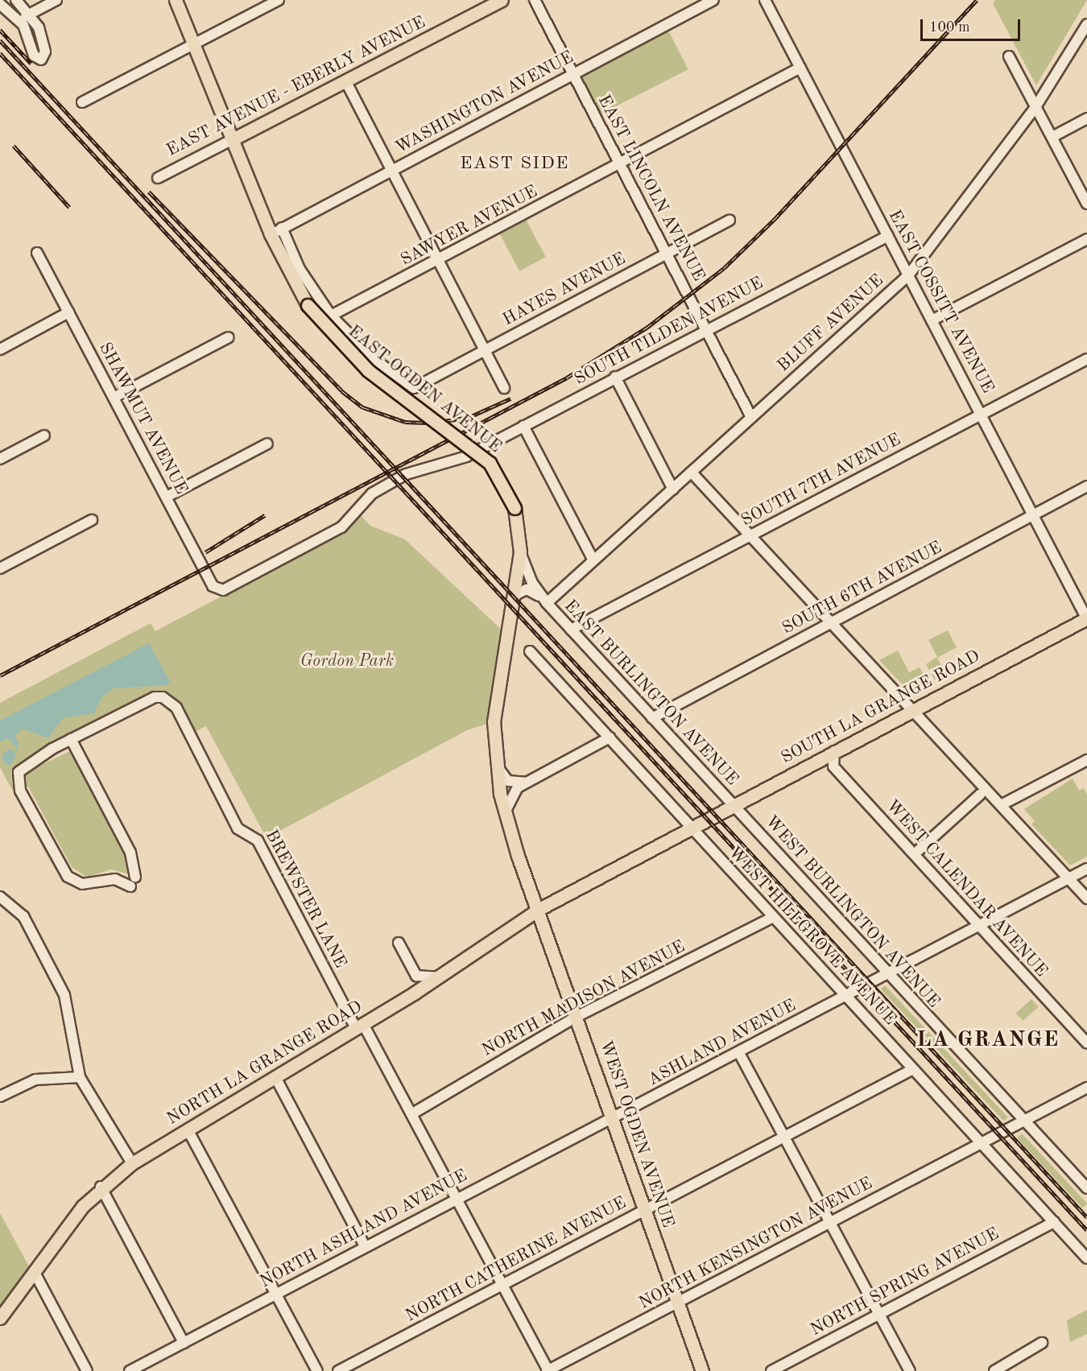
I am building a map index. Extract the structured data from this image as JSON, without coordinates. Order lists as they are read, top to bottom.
{
  "streets": {
    "main road": [
      "EAST AVENUE - EBERLY AVENUE",
      "EAST OGDEN AVENUE",
      "SOUTH LA GRANGE ROAD",
      "NORTH LA GRANGE ROAD",
      "WEST OGDEN AVENUE"
    ],
    "street": [
      "WASHINGTON AVENUE",
      "EAST LINCOLN AVENUE",
      "SAWYER AVENUE",
      "HAYES AVENUE",
      "EAST COSSITT AVENUE",
      "BLUFF AVENUE",
      "SOUTH TILDEN AVENUE",
      "SHAWMUT AVENUE",
      "SOUTH 7TH AVENUE",
      "SOUTH 6TH AVENUE",
      "EAST BURLINGTON AVENUE",
      "WEST CALENDAR AVENUE",
      "BREWSTER LANE",
      "WEST BURLINGTON AVENUE",
      "WEST HILLGROVE AVENUE",
      "NORTH MADISON AVENUE",
      "ASHLAND AVENUE",
      "NORTH ASHLAND AVENUE",
      "NORTH KENSINGTON AVENUE",
      "NORTH CATHERINE AVENUE",
      "NORTH SPRING AVENUE"
    ]
  },
  "crossings": [
    ["EAST AVENUE - EBERLY AVENUE", "EAST OGDEN AVENUE"],
    ["WASHINGTON AVENUE", "EAST LINCOLN AVENUE"],
    ["WASHINGTON AVENUE", "EAST OGDEN AVENUE"],
    ["EAST LINCOLN AVENUE", "SAWYER AVENUE"],
    ["EAST LINCOLN AVENUE", "HAYES AVENUE"],
    ["EAST LINCOLN AVENUE", "BLUFF AVENUE"],
    ["EAST LINCOLN AVENUE", "SOUTH TILDEN AVENUE"],
    ["SAWYER AVENUE", "HAYES AVENUE"],
    ["SAWYER AVENUE", "EAST COSSITT AVENUE"],
    ["EAST COSSITT AVENUE", "BLUFF AVENUE"],
    ["EAST COSSITT AVENUE", "SOUTH TILDEN AVENUE"],
    ["EAST COSSITT AVENUE", "SOUTH 7TH AVENUE"],
    ["EAST COSSITT AVENUE", "SOUTH 6TH AVENUE"],
    ["EAST COSSITT AVENUE", "SOUTH LA GRANGE ROAD"],
    ["BLUFF AVENUE", "EAST BURLINGTON AVENUE"],
    ["SOUTH TILDEN AVENUE", "SHAWMUT AVENUE"],
    ["EAST OGDEN AVENUE", "EAST BURLINGTON AVENUE"],
    ["EAST OGDEN AVENUE", "WEST OGDEN AVENUE"],
    ["SOUTH 7TH AVENUE", "EAST BURLINGTON AVENUE"],
    ["SOUTH 6TH AVENUE", "EAST BURLINGTON AVENUE"],
    ["EAST BURLINGTON AVENUE", "SOUTH LA GRANGE ROAD"],
    ["EAST BURLINGTON AVENUE", "WEST BURLINGTON AVENUE"],
    ["SOUTH LA GRANGE ROAD", "WEST CALENDAR AVENUE"],
    ["SOUTH LA GRANGE ROAD", "WEST BURLINGTON AVENUE"],
    ["SOUTH LA GRANGE ROAD", "WEST HILLGROVE AVENUE"],
    ["WEST CALENDAR AVENUE", "ASHLAND AVENUE"],
    ["BREWSTER LANE", "NORTH LA GRANGE ROAD"],
    ["WEST BURLINGTON AVENUE", "ASHLAND AVENUE"],
    ["WEST BURLINGTON AVENUE", "NORTH KENSINGTON AVENUE"],
    ["WEST HILLGROVE AVENUE", "NORTH MADISON AVENUE"],
    ["WEST HILLGROVE AVENUE", "ASHLAND AVENUE"],
    ["WEST HILLGROVE AVENUE", "NORTH KENSINGTON AVENUE"],
    ["WEST HILLGROVE AVENUE", "NORTH CATHERINE AVENUE"],
    ["WEST HILLGROVE AVENUE", "NORTH SPRING AVENUE"],
    ["NORTH MADISON AVENUE", "WEST OGDEN AVENUE"],
    ["ASHLAND AVENUE", "WEST OGDEN AVENUE"],
    ["ASHLAND AVENUE", "NORTH ASHLAND AVENUE"],
    ["WEST OGDEN AVENUE", "NORTH ASHLAND AVENUE"],
    ["WEST OGDEN AVENUE", "NORTH KENSINGTON AVENUE"],
    ["WEST OGDEN AVENUE", "NORTH CATHERINE AVENUE"]
  ],
  "districts": ["EAST SIDE", "LA GRANGE"],
  "parks": ["Gordon Park"],
  "scale_bar": "100 m"
}
